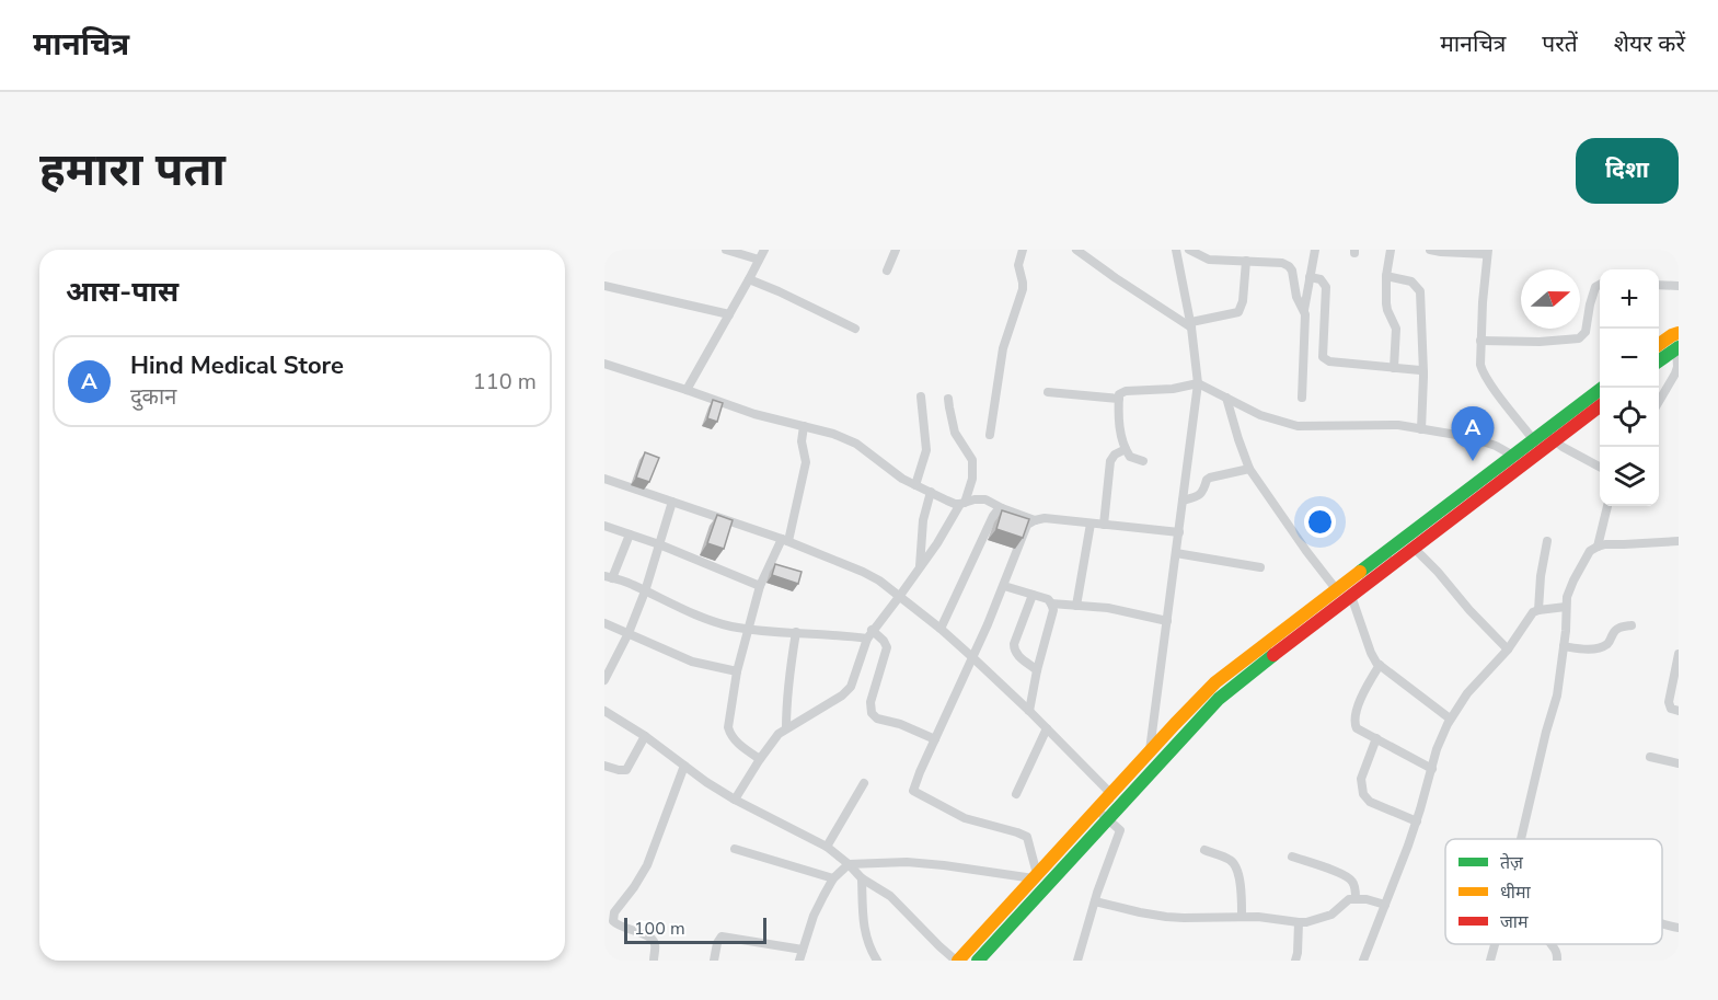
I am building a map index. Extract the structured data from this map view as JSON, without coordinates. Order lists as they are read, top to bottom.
{
  "legend": ["तेज़", "धीमा", "जाम"],
  "scale_bar": "100 m",
  "north": "right",
  "page": {
    "header": "मानचित्र",
    "nav": ["मानचित्र", "परतें", "शेयर करें"],
    "buttons": "दिशा",
    "title": "हमारा पता",
    "heading": "आस-पास",
    "map_buttons": ["+", "−"],
    "list": [
      {
        "mark": "A",
        "name": "Hind Medical Store",
        "note": "दुकान",
        "value": "110 m"
      }
    ],
    "pins": "A",
    "scale": "100 m"
  }
}
